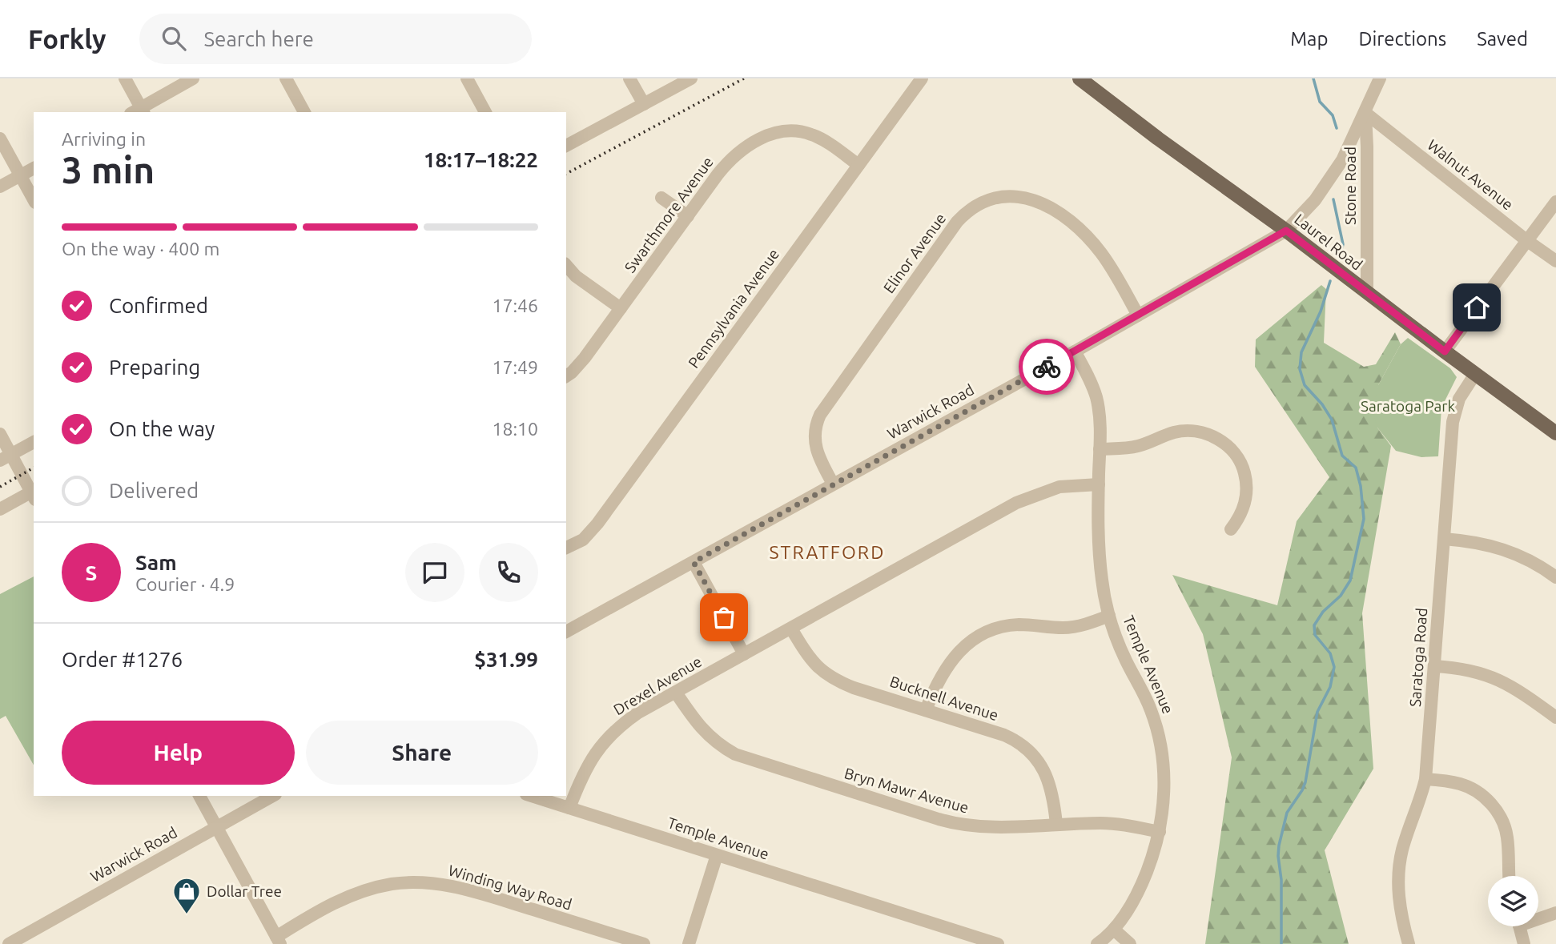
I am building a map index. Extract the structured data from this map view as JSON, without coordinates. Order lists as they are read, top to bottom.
{
  "streets": {
    "main road": ["Laurel Road"],
    "street": [
      "Walnut Avenue",
      "Stone Road",
      "Swarthmore Avenue",
      "Elinor Avenue",
      "Pennsylvania Avenue",
      "Warwick Road",
      "Saratoga Road",
      "Temple Avenue",
      "Drexel Avenue",
      "Bucknell Avenue",
      "Bryn Mawr Avenue",
      "Winding Way Road"
    ]
  },
  "crossings": [
    ["Walnut Avenue", "Stone Road"],
    ["Stone Road", "Laurel Road"],
    ["Stone Road", "Warwick Road"],
    ["Swarthmore Avenue", "Pennsylvania Avenue"],
    ["Laurel Road", "Warwick Road"],
    ["Laurel Road", "Saratoga Road"],
    ["Elinor Avenue", "Warwick Road"],
    ["Warwick Road", "Temple Avenue"],
    ["Temple Avenue", "Drexel Avenue"],
    ["Temple Avenue", "Bryn Mawr Avenue"],
    ["Drexel Avenue", "Bucknell Avenue"],
    ["Drexel Avenue", "Bryn Mawr Avenue"],
    ["Bucknell Avenue", "Bryn Mawr Avenue"]
  ],
  "districts": ["STRATFORD"],
  "parks": ["Saratoga Park"],
  "places": {
    "shop": ["Dollar Tree"]
  },
  "page": {
    "header": "Forkly",
    "search": "Search here",
    "nav": ["Map", "Directions", "Saved"],
    "heading": ["3 min", "Arriving in", "18:17–18:22"],
    "panel": [
      "Sam",
      "Courier · 4.9",
      "Order #1276",
      "$31.99"
    ],
    "bar": "On the way · 400 m",
    "list": [
      ["Confirmed", "17:46"],
      ["Preparing", "17:49"],
      ["On the way", "18:10"],
      "Delivered"
    ],
    "round": "S",
    "buttons": ["Help", "Share"]
  }
}
